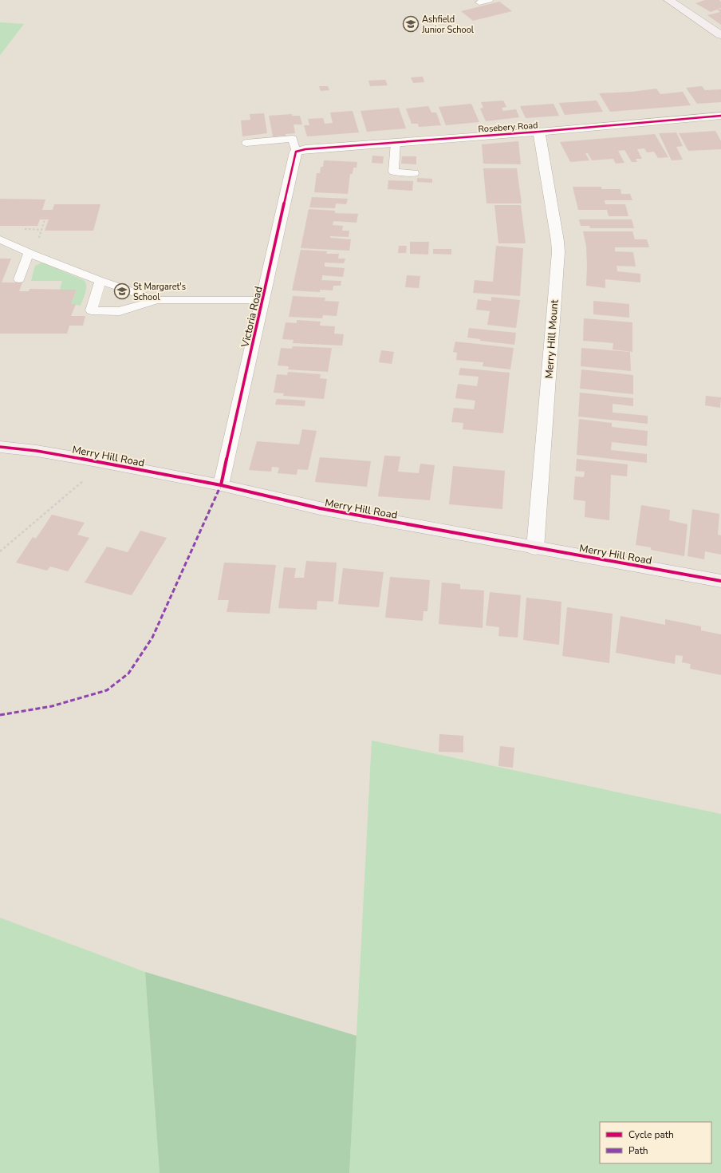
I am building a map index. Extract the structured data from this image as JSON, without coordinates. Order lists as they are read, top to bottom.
{
  "streets": {
    "street": [
      "Rosebery Road",
      "Victoria Road",
      "Merry Hill Mount",
      "Merry Hill Road"
    ]
  },
  "crossings": [
    ["Rosebery Road", "Victoria Road"],
    ["Rosebery Road", "Merry Hill Mount"],
    ["Victoria Road", "Merry Hill Road"],
    ["Merry Hill Mount", "Merry Hill Road"]
  ],
  "places": {
    "school or university": ["Ashfield Junior School", "St Margaret's School"]
  },
  "legend": ["Cycle path", "Path"]
}
